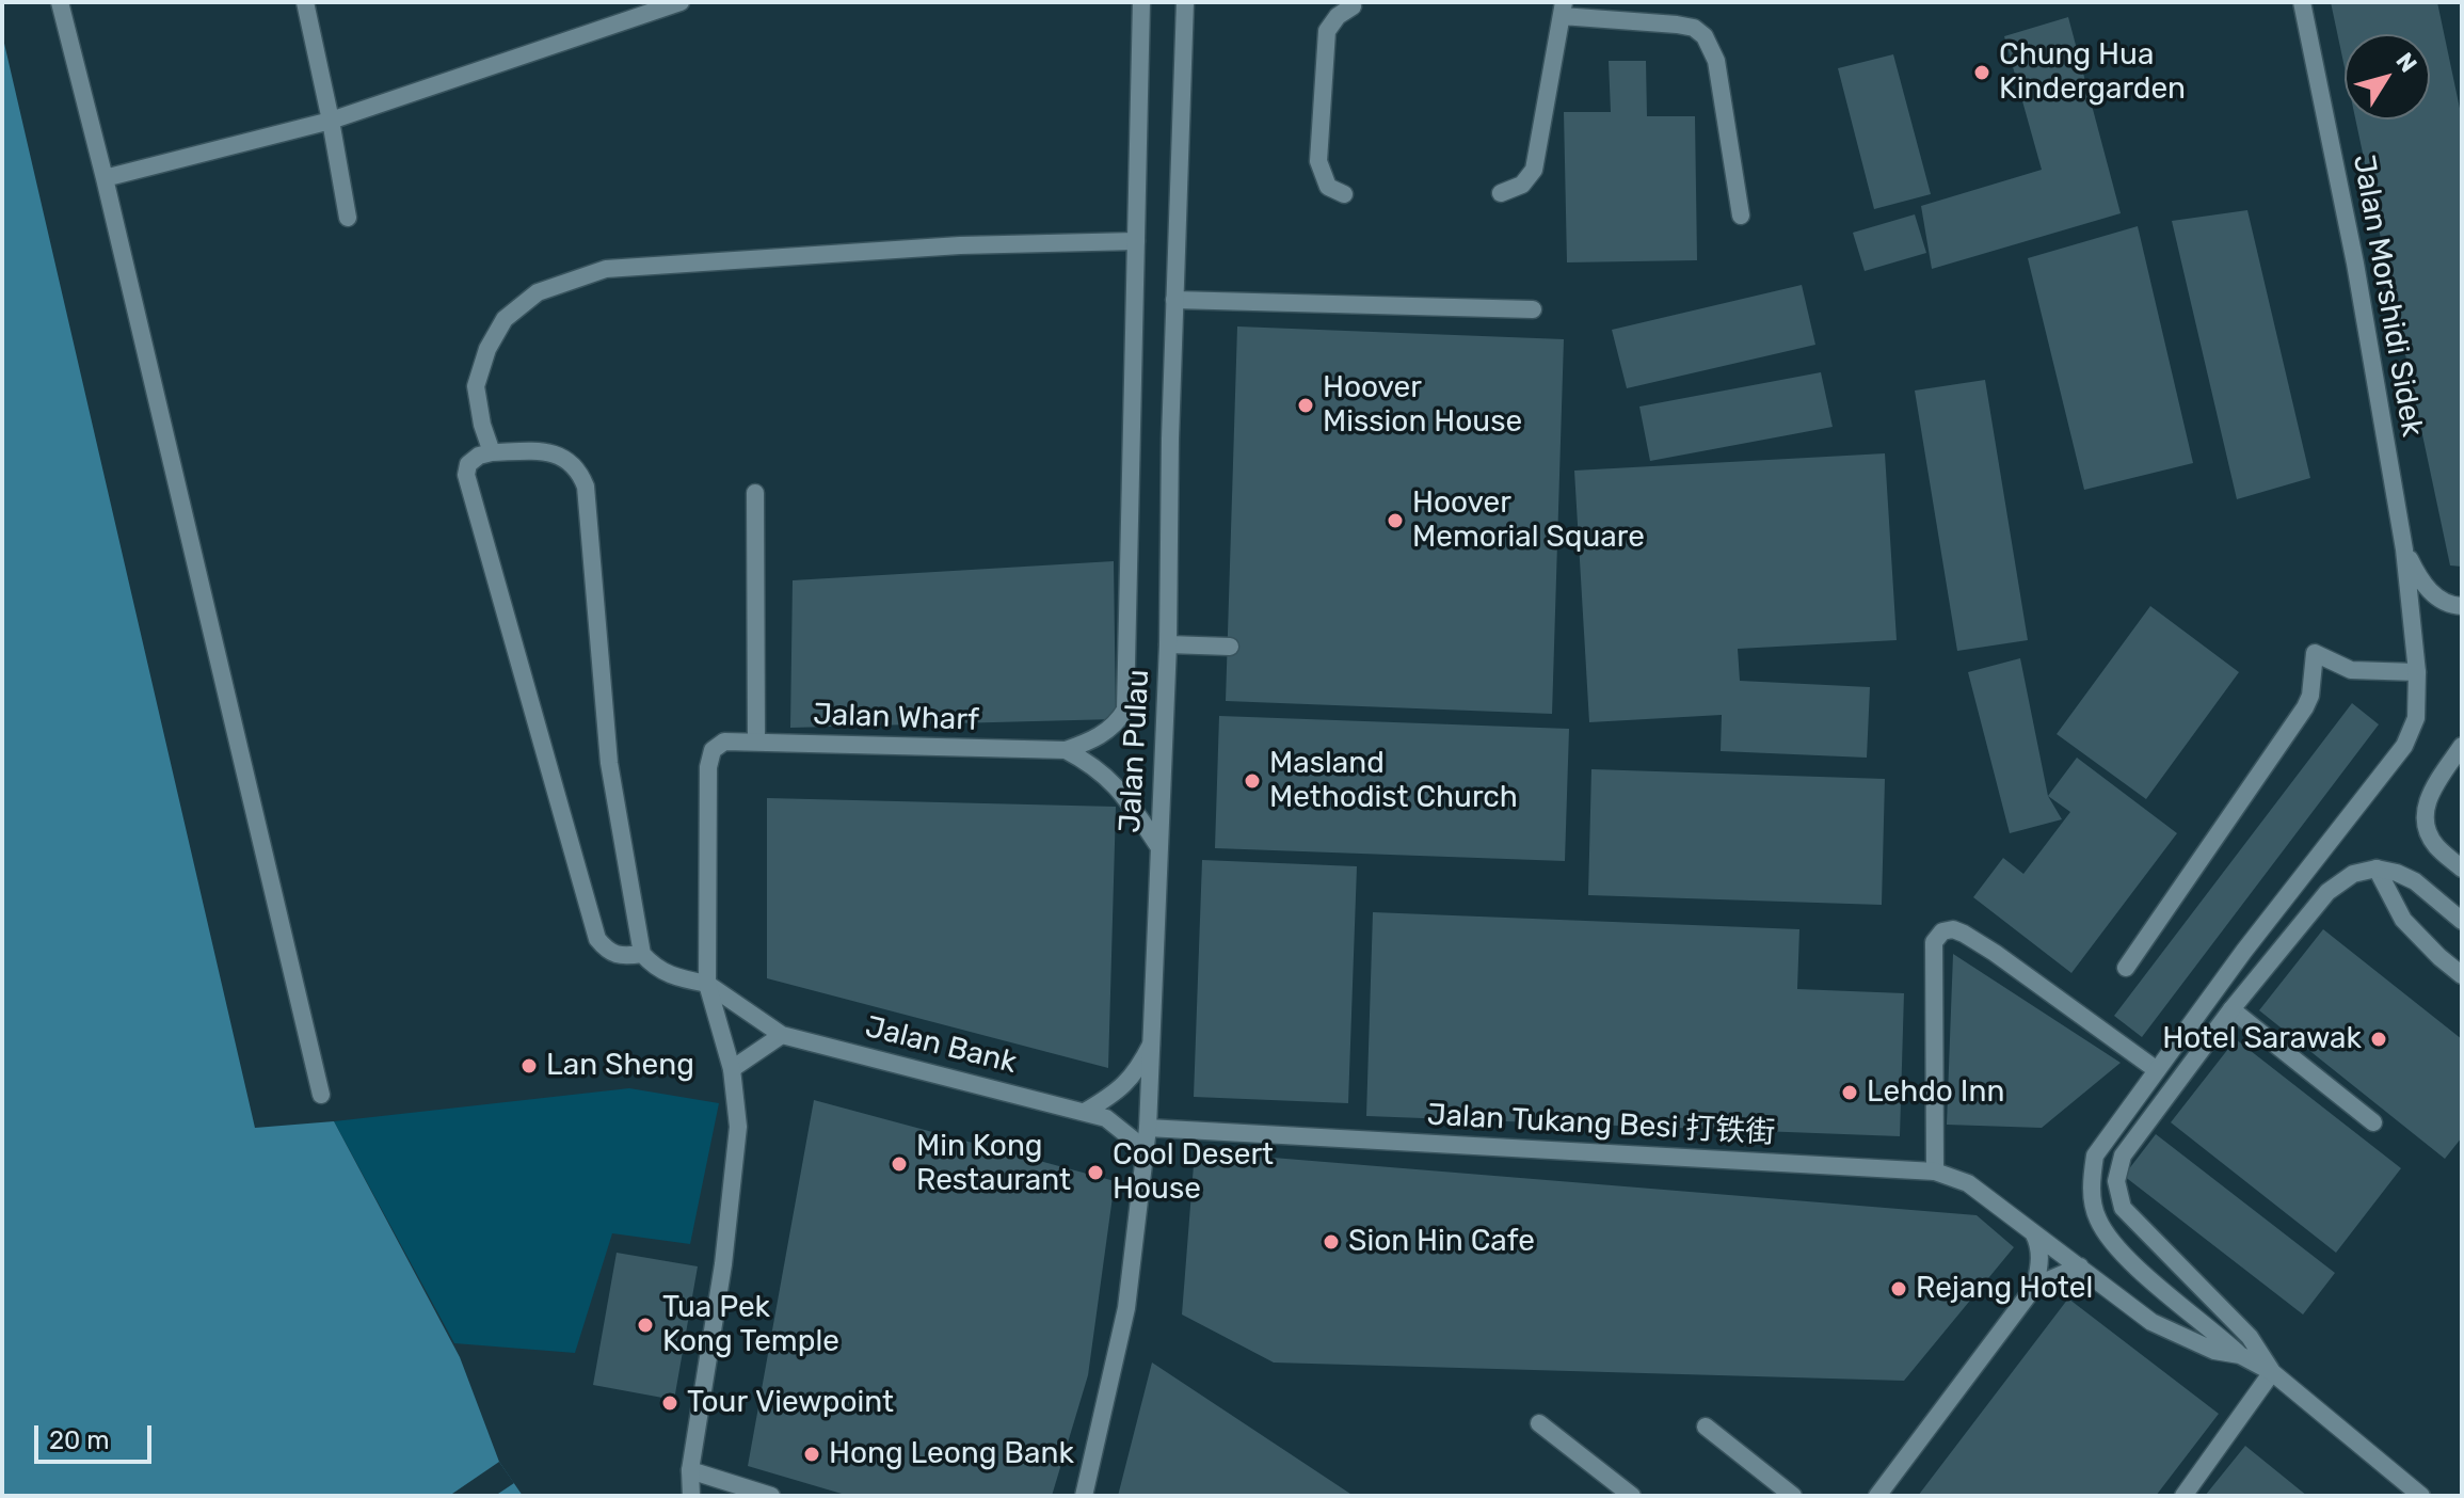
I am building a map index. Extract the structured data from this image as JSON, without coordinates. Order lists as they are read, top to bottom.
{
  "streets": {
    "street": [
      "Jalan Morshidi Sidek",
      "Jalan Wharf",
      "Jalan Pulau",
      "Jalan Bank",
      "Jalan Tukang Besi 打铁街"
    ]
  },
  "crossings": [
    ["Jalan Morshidi Sidek", "Jalan Tukang Besi 打铁街"],
    ["Jalan Wharf", "Jalan Pulau"],
    ["Jalan Wharf", "Jalan Bank"],
    ["Jalan Pulau", "Jalan Bank"],
    ["Jalan Pulau", "Jalan Tukang Besi 打铁街"]
  ],
  "places": [
    "Chung Hua Kindergarden",
    "Hoover Mission House",
    "Hoover Memorial Square",
    "Masland Methodist Church",
    "Hotel Sarawak",
    "Lan Sheng",
    "Lehdo Inn",
    "Min Kong Restaurant",
    "Cool Desert House",
    "Sion Hin Cafe",
    "Rejang Hotel",
    "Tua Pek Kong Temple",
    "Tour Viewpoint",
    "Hong Leong Bank"
  ],
  "scale_bar": "20 m",
  "north": "top right"
}
